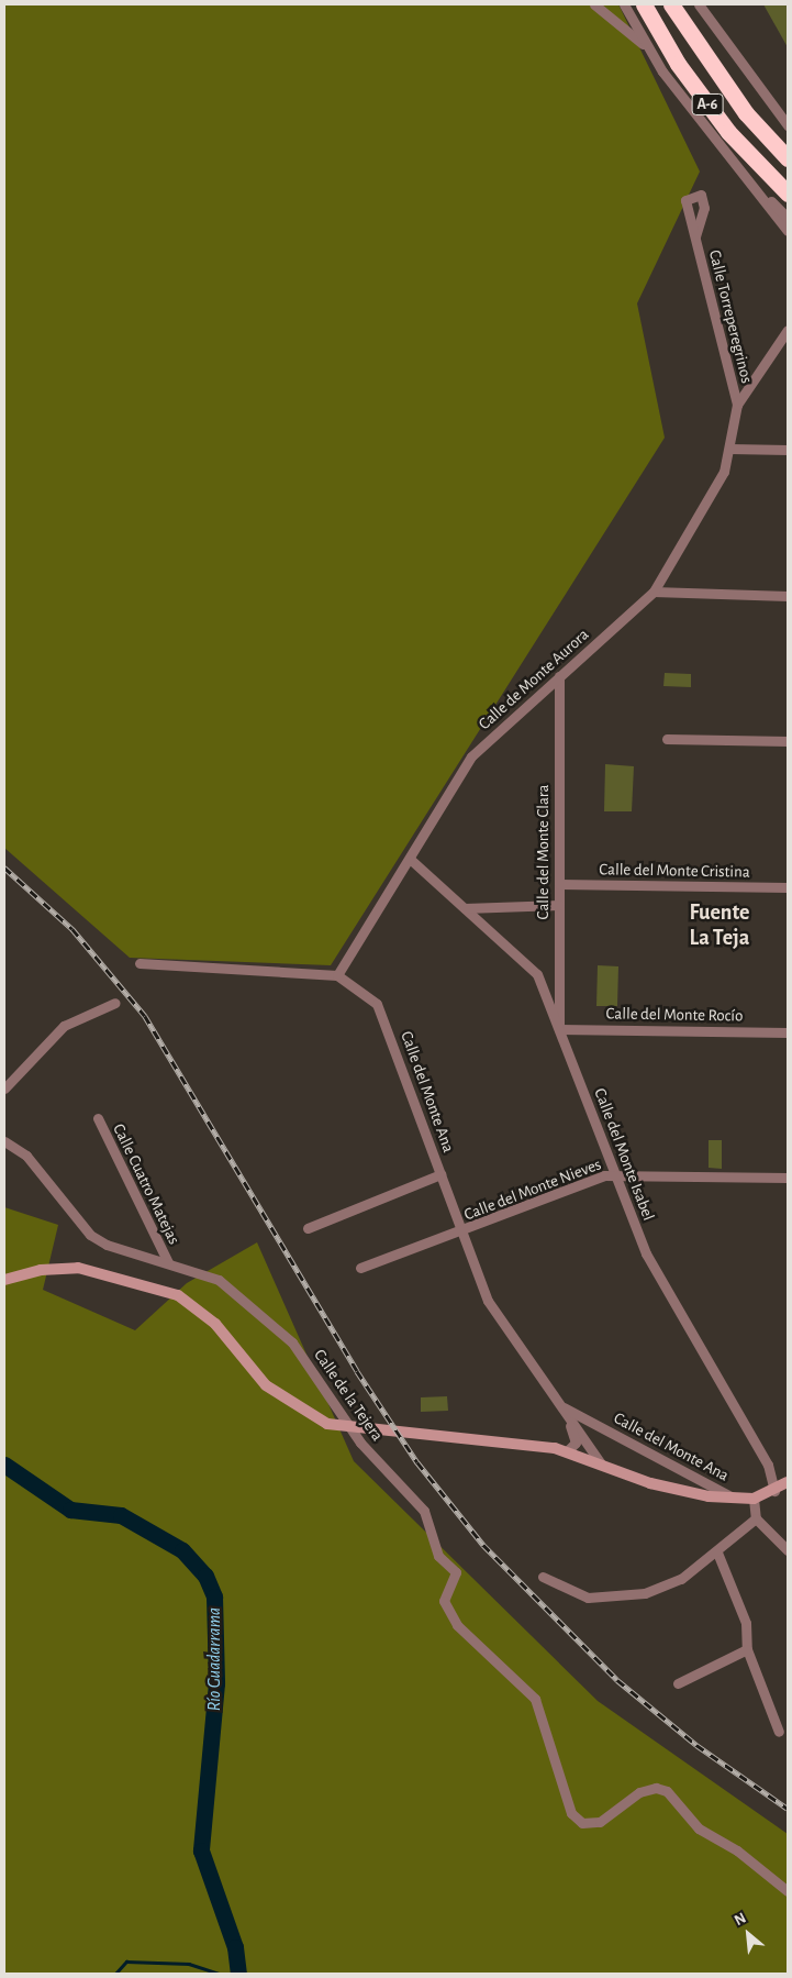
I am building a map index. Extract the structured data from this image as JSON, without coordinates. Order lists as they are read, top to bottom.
{
  "streets": {
    "highway": ["A-6"],
    "street": [
      "Calle Torreperegrinos",
      "Calle de Monte Aurora",
      "Calle del Monte Clara",
      "Calle del Monte Cristina",
      "Calle del Monte Rocío",
      "Calle del Monte Ana",
      "Calle del Monte Isabel",
      "Calle Cuatro Matejas",
      "Calle del Monte Nieves",
      "Calle de la Tejera"
    ]
  },
  "crossings": [
    ["Calle Torreperegrinos", "Calle de Monte Aurora"],
    ["Calle de Monte Aurora", "Calle del Monte Clara"],
    ["Calle de Monte Aurora", "Calle del Monte Ana"],
    ["Calle de Monte Aurora", "Calle del Monte Isabel"],
    ["Calle del Monte Clara", "Calle del Monte Cristina"],
    ["Calle del Monte Clara", "Calle del Monte Rocío"],
    ["Calle del Monte Clara", "Calle del Monte Isabel"],
    ["Calle del Monte Rocío", "Calle del Monte Isabel"],
    ["Calle del Monte Ana", "Calle del Monte Nieves"],
    ["Calle del Monte Isabel", "Calle del Monte Nieves"],
    ["Calle Cuatro Matejas", "Calle de la Tejera"]
  ],
  "districts": ["Fuente La Teja"],
  "water": ["Río Guadarrama"],
  "north": "top left"
}
